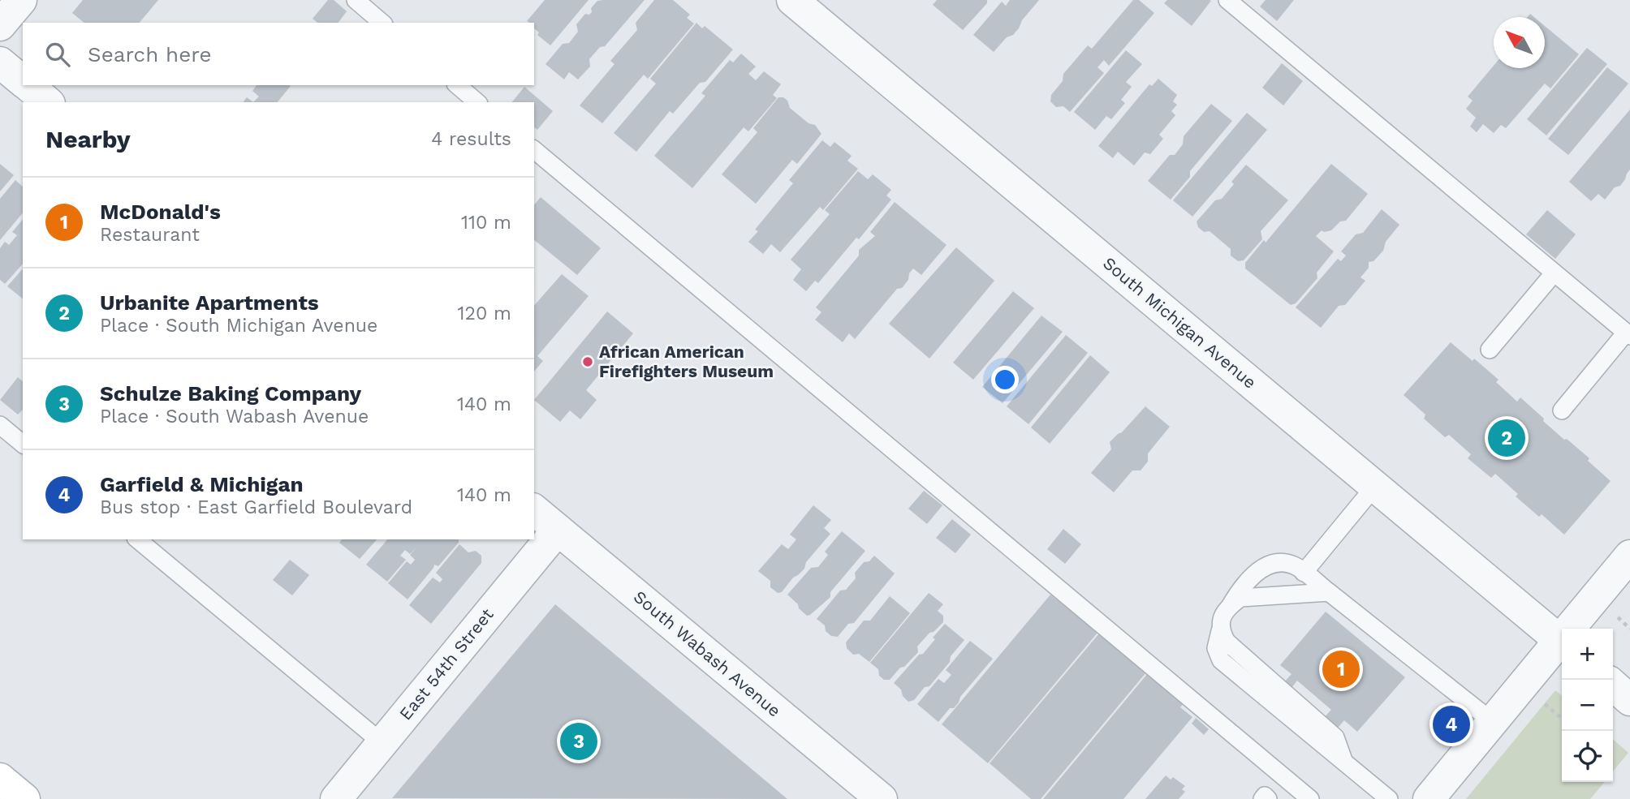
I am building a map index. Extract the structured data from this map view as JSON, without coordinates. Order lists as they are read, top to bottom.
{
  "streets": {
    "street": ["South Michigan Avenue", "South Wabash Avenue", "East 54th Street"]
  },
  "crossings": [
    ["South Wabash Avenue", "East 54th Street"]
  ],
  "places": ["African American Firefighters Museum"],
  "north": "top left",
  "page": {
    "search": "Search here",
    "heading": ["Nearby", "4 results"],
    "list": [
      {
        "mark": "1",
        "name": "McDonald's",
        "note": "Restaurant",
        "value": "110 m"
      },
      {
        "mark": "2",
        "name": "Urbanite Apartments",
        "note": "Place · South Michigan Avenue",
        "value": "120 m"
      },
      {
        "mark": "3",
        "name": "Schulze Baking Company",
        "note": "Place · South Wabash Avenue",
        "value": "140 m"
      },
      {
        "mark": "4",
        "name": "Garfield & Michigan",
        "note": "Bus stop · East Garfield Boulevard",
        "value": "140 m"
      }
    ],
    "pins": [
      "2",
      "1",
      "4",
      "3"
    ],
    "map_buttons": ["+", "−"]
  }
}
